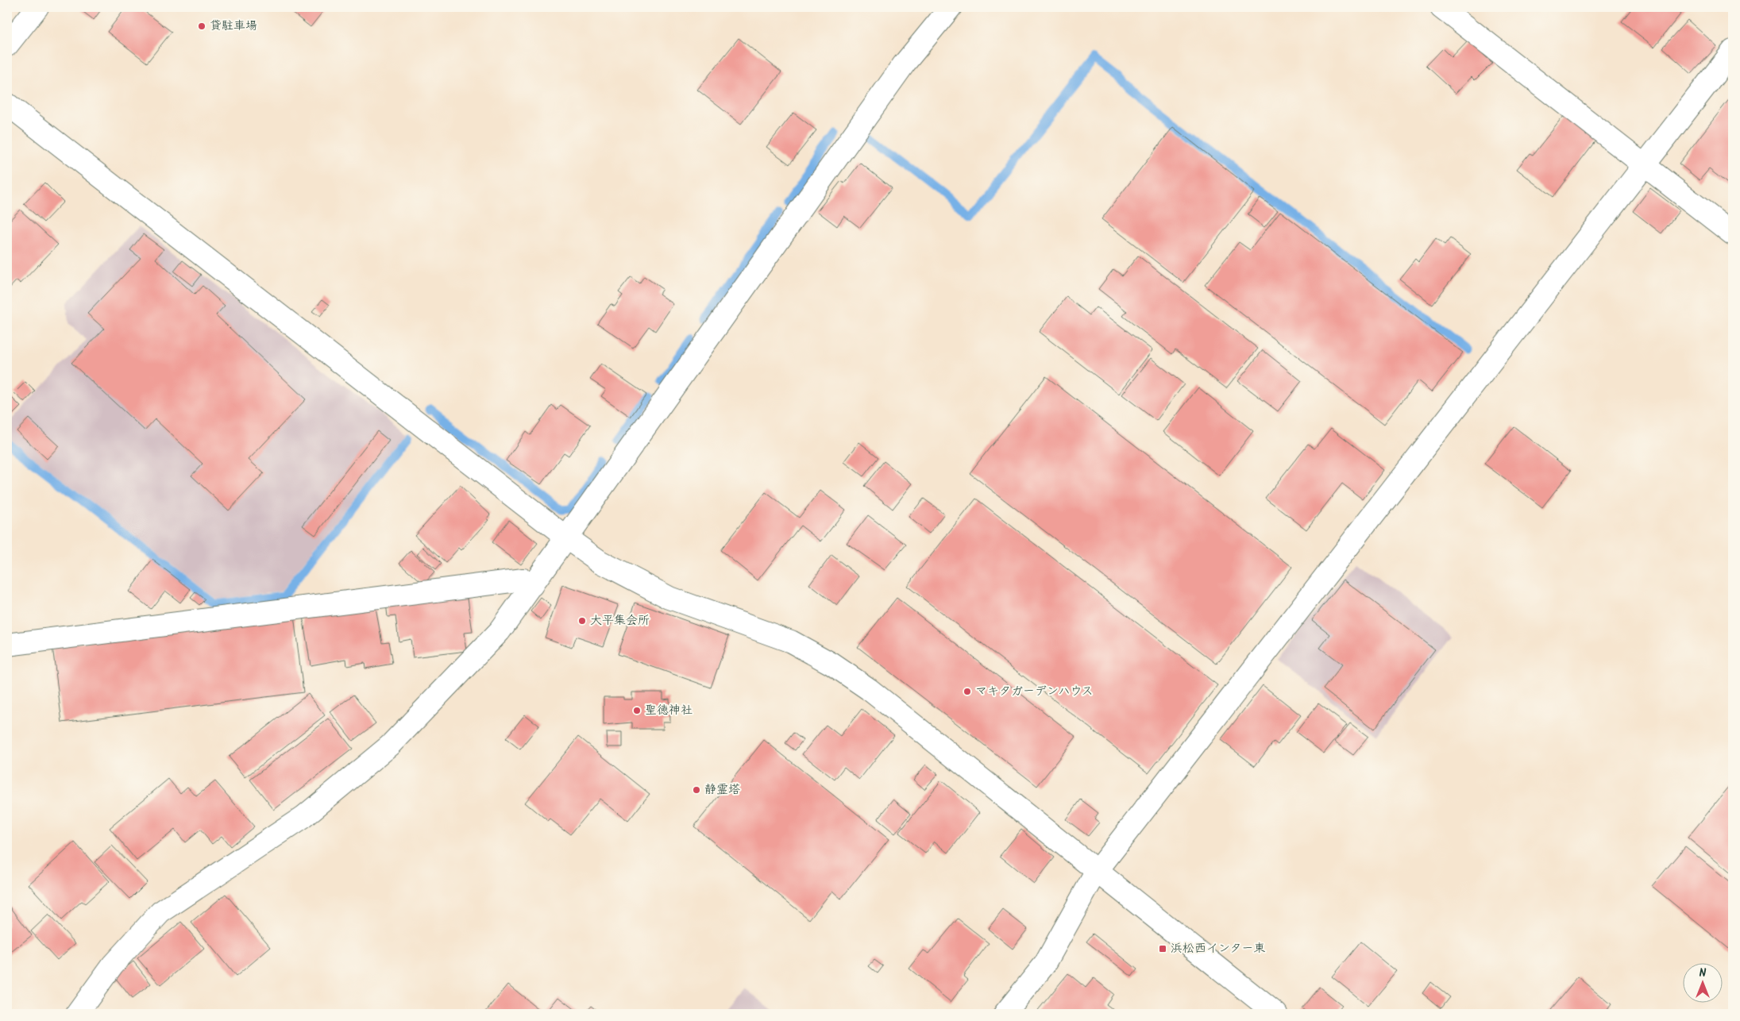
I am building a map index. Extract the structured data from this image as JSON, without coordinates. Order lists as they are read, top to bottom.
{
  "places": {
    "other": [
      "貸駐車場",
      "大平集会所",
      "マキタガーデンハウス",
      "聖徳神社",
      "静霊塔"
    ],
    "transit": ["浜松西インター東"]
  },
  "north": "top"
}
